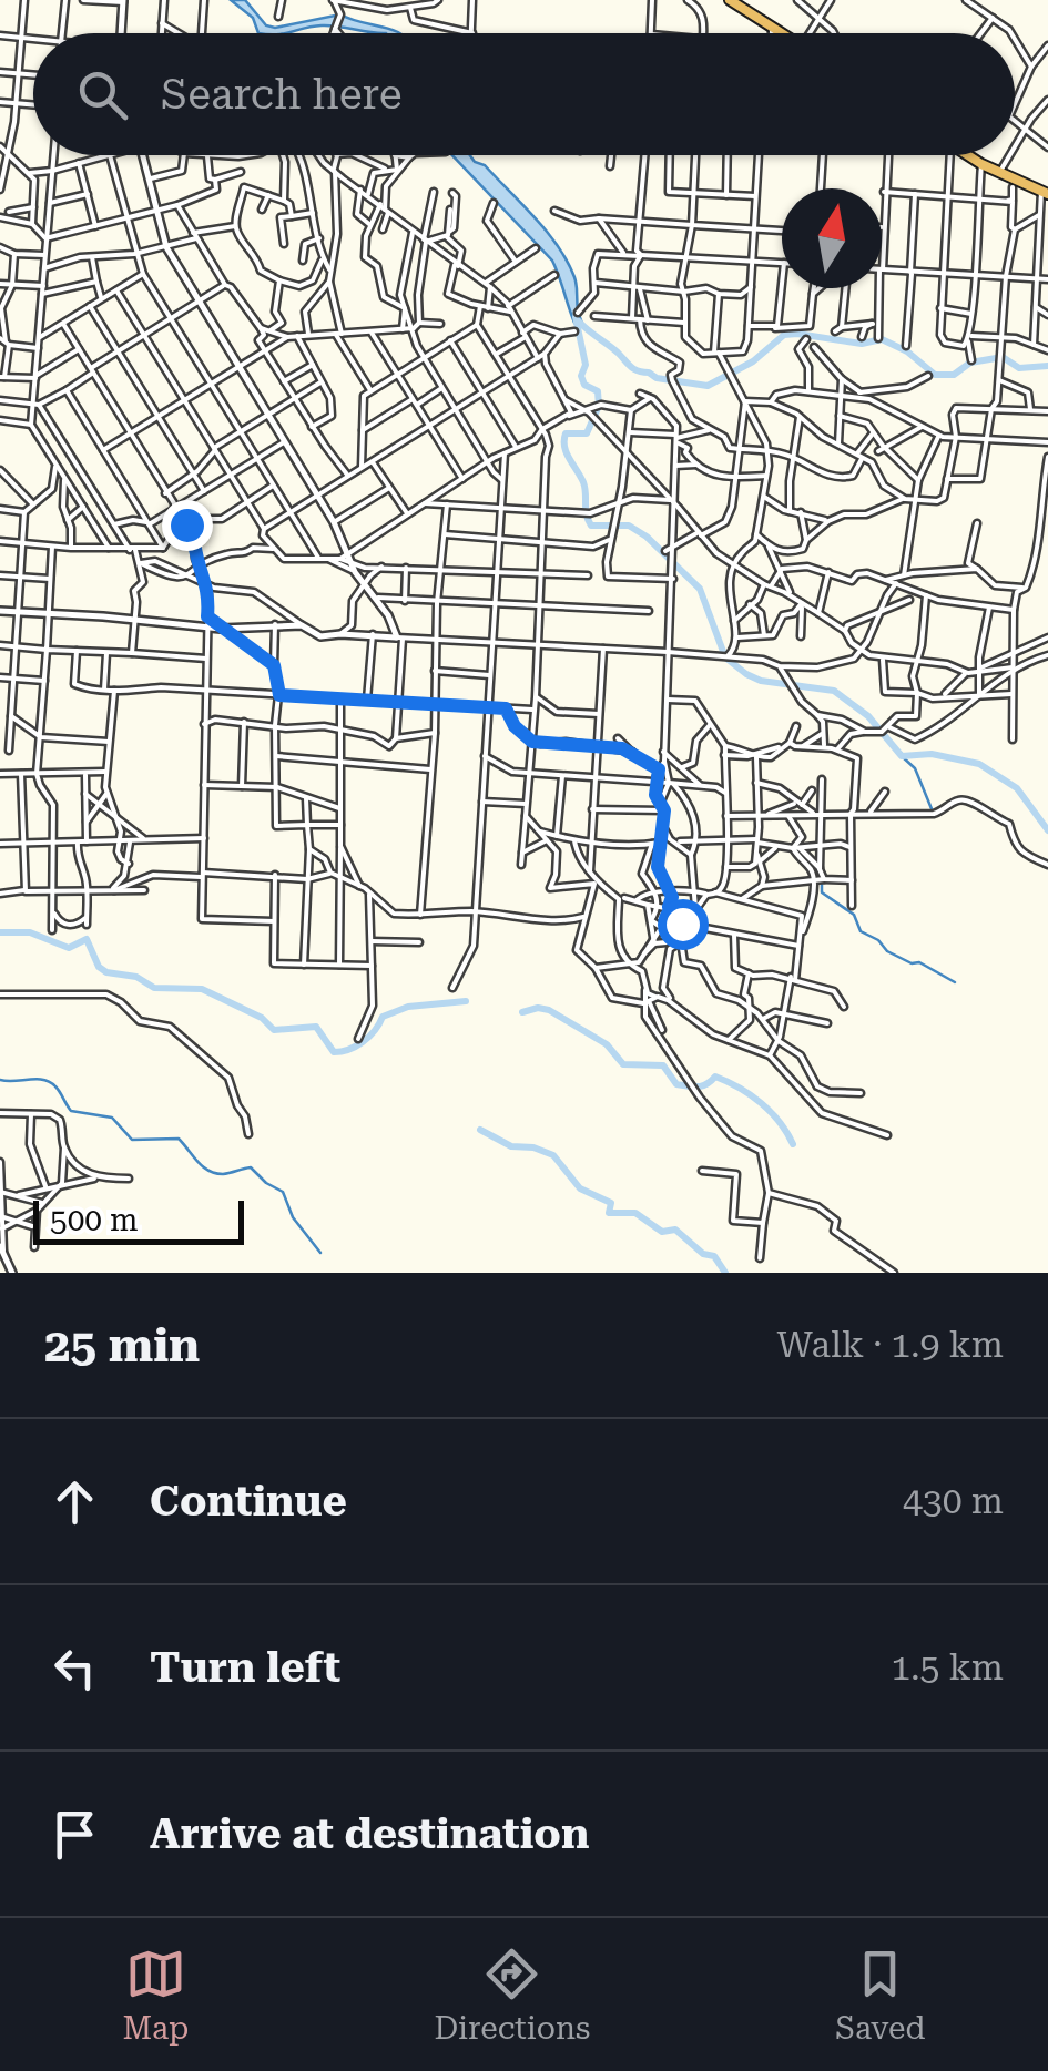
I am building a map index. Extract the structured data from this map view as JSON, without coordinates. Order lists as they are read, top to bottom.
{
  "scale_bar": "500 m",
  "north": "top",
  "page": {
    "search": "Search here",
    "scale": "500 m",
    "heading": ["25 min", "Walk · 1.9 km"],
    "list": [
      ["Continue", "430 m"],
      ["Turn left", "1.5 km"],
      "Arrive at destination"
    ],
    "nav": ["Map", "Directions", "Saved"]
  }
}
